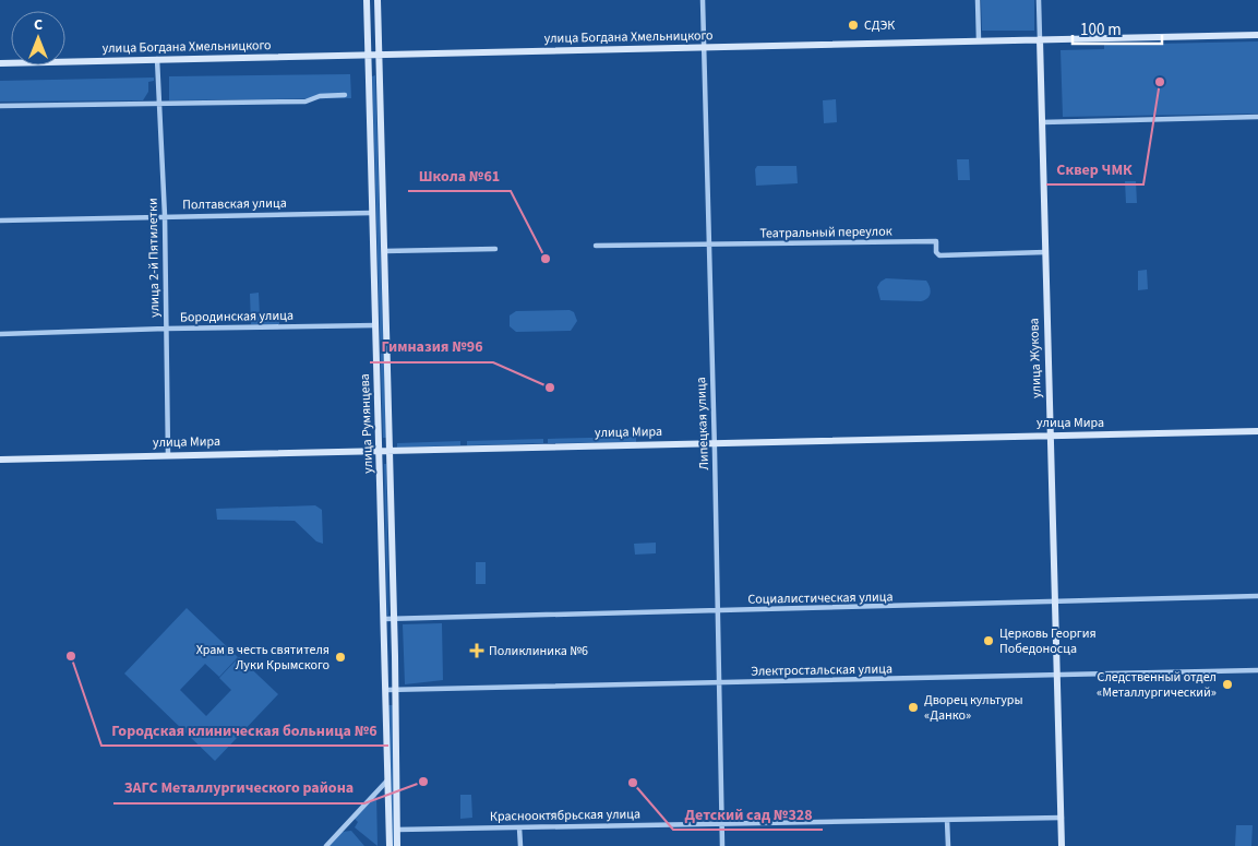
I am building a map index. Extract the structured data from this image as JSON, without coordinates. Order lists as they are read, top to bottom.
{
  "streets": {
    "main road": [
      "улица Богдана Хмельницкого",
      "улица Жукова",
      "улица Мира",
      "улица Румянцева"
    ],
    "street": [
      "Полтавская улица",
      "Театральный переулок",
      "улица 2-й Пятилетки",
      "Бородинская улица",
      "Липецкая улица",
      "Социалистическая улица",
      "Электростальская улица",
      "Краснооктябрьская улица"
    ]
  },
  "crossings": [
    ["улица Богдана Хмельницкого", "улица 2-й Пятилетки"],
    ["улица Богдана Хмельницкого", "улица Жукова"],
    ["улица Богдана Хмельницкого", "улица Румянцева"],
    ["улица Богдана Хмельницкого", "Липецкая улица"],
    ["Полтавская улица", "улица 2-й Пятилетки"],
    ["Полтавская улица", "улица Румянцева"],
    ["Театральный переулок", "улица Жукова"],
    ["Театральный переулок", "Липецкая улица"],
    ["улица 2-й Пятилетки", "Бородинская улица"],
    ["улица 2-й Пятилетки", "улица Мира"],
    ["Бородинская улица", "улица Румянцева"],
    ["улица Жукова", "улица Мира"],
    ["улица Жукова", "Социалистическая улица"],
    ["улица Жукова", "Электростальская улица"],
    ["улица Жукова", "Краснооктябрьская улица"],
    ["улица Мира", "улица Румянцева"],
    ["улица Мира", "Липецкая улица"],
    ["улица Румянцева", "Социалистическая улица"],
    ["улица Румянцева", "Электростальская улица"],
    ["улица Румянцева", "Краснооктябрьская улица"],
    ["Липецкая улица", "Социалистическая улица"],
    ["Липецкая улица", "Электростальская улица"],
    ["Липецкая улица", "Краснооктябрьская улица"]
  ],
  "places": {
    "other": [
      "СДЭК",
      "Сквер ЧМК",
      "Школа №61",
      "Гимназия №96",
      "Церковь Георгия Победоносца",
      "Городская клиническая больница №6",
      "Храм в честь святителя Луки Крымского",
      "Следственный отдел «Металлургический»",
      "Дворец культуры «Данко»",
      "ЗАГС Металлургического района",
      "Детский сад №328"
    ],
    "health": ["Поликлиника №6"]
  },
  "scale_bar": "100 m",
  "north": "top"
}
